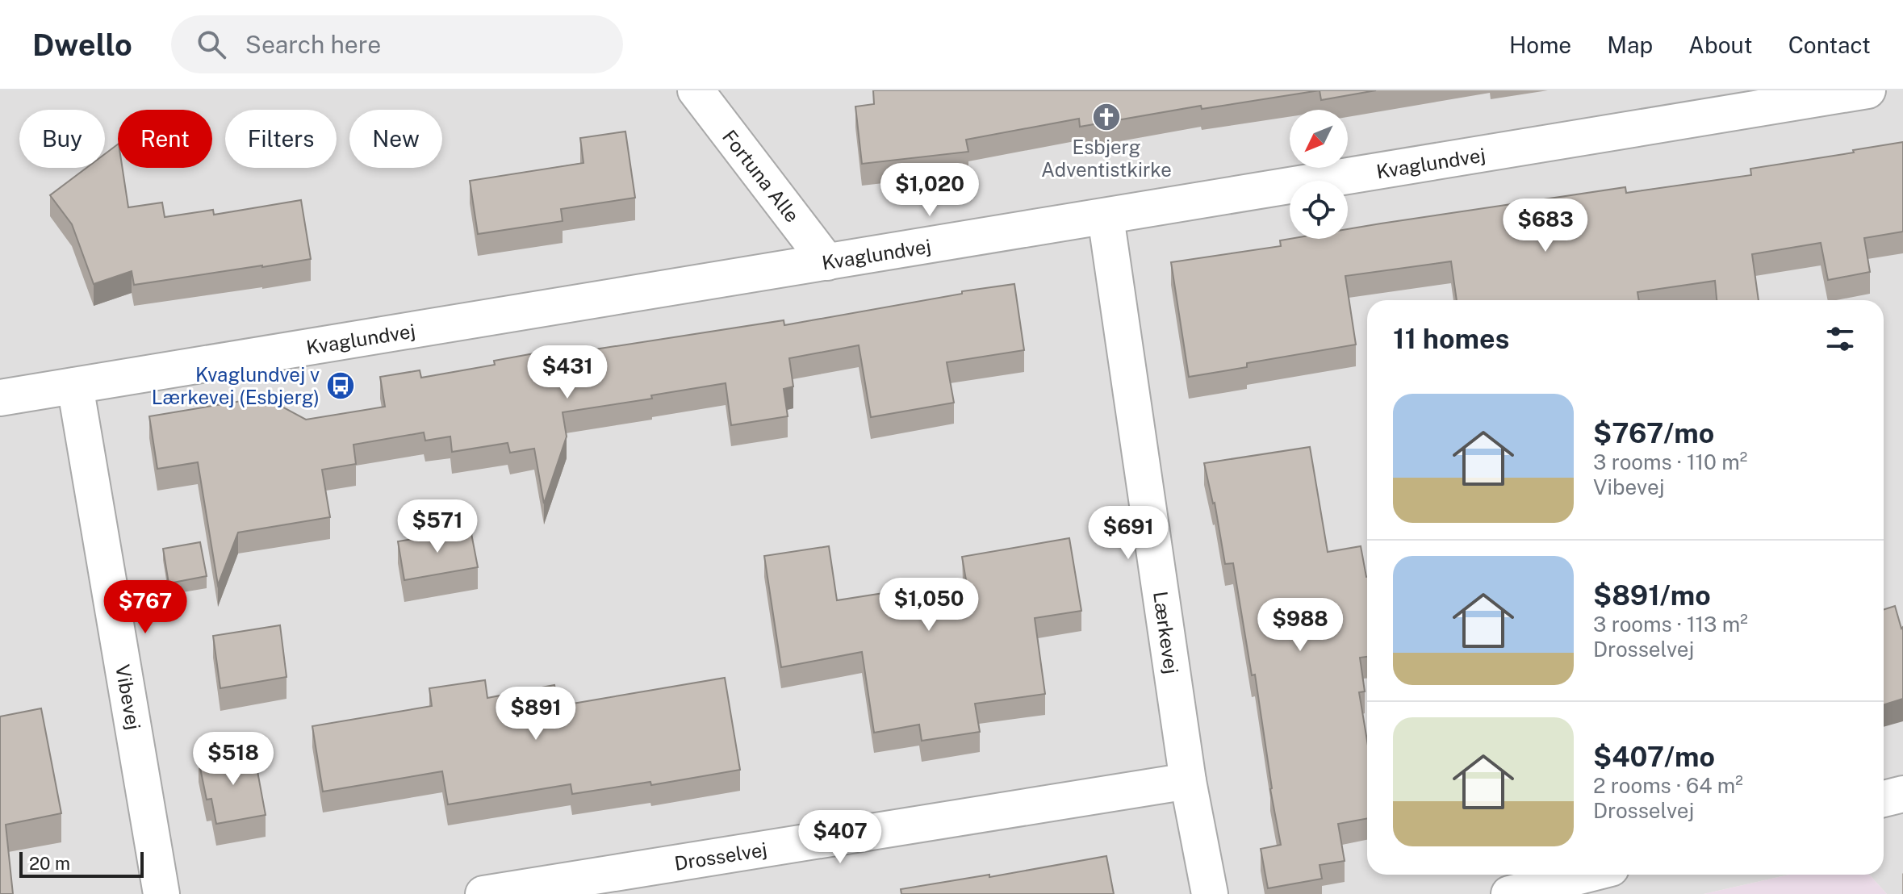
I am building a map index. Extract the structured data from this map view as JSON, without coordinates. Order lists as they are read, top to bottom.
{
  "streets": {
    "street": [
      "Kvaglundvej",
      "Fortuna Alle",
      "Lærkevej",
      "Vibevej",
      "Drosselvej"
    ]
  },
  "crossings": [
    ["Kvaglundvej", "Fortuna Alle"],
    ["Kvaglundvej", "Lærkevej"],
    ["Kvaglundvej", "Vibevej"],
    ["Lærkevej", "Drosselvej"]
  ],
  "places": {
    "church": ["Esbjerg Adventistkirke"],
    "bus stop": ["Kvaglundvej v Lærkevej (Esbjerg)"]
  },
  "scale_bar": "20 m",
  "north": "bottom left",
  "page": {
    "header": "Dwello",
    "search": "Search here",
    "nav": [
      "Home",
      "Map",
      "About",
      "Contact"
    ],
    "chip": [
      "Buy",
      "Rent",
      "Filters",
      "New"
    ],
    "price": [
      "$1,020",
      "$683",
      "$431",
      "$571",
      "$691",
      "$1,050",
      "$767",
      "$988",
      "$891",
      "$518",
      "$407"
    ],
    "heading": "11 homes",
    "list": [
      {
        "name": "$767/mo",
        "note": "3 rooms · 110 m² · Vibevej"
      },
      {
        "name": "$891/mo",
        "note": "3 rooms · 113 m² · Drosselvej"
      },
      {
        "name": "$407/mo",
        "note": "2 rooms · 64 m² · Drosselvej"
      }
    ],
    "scale": "20 m"
  }
}
